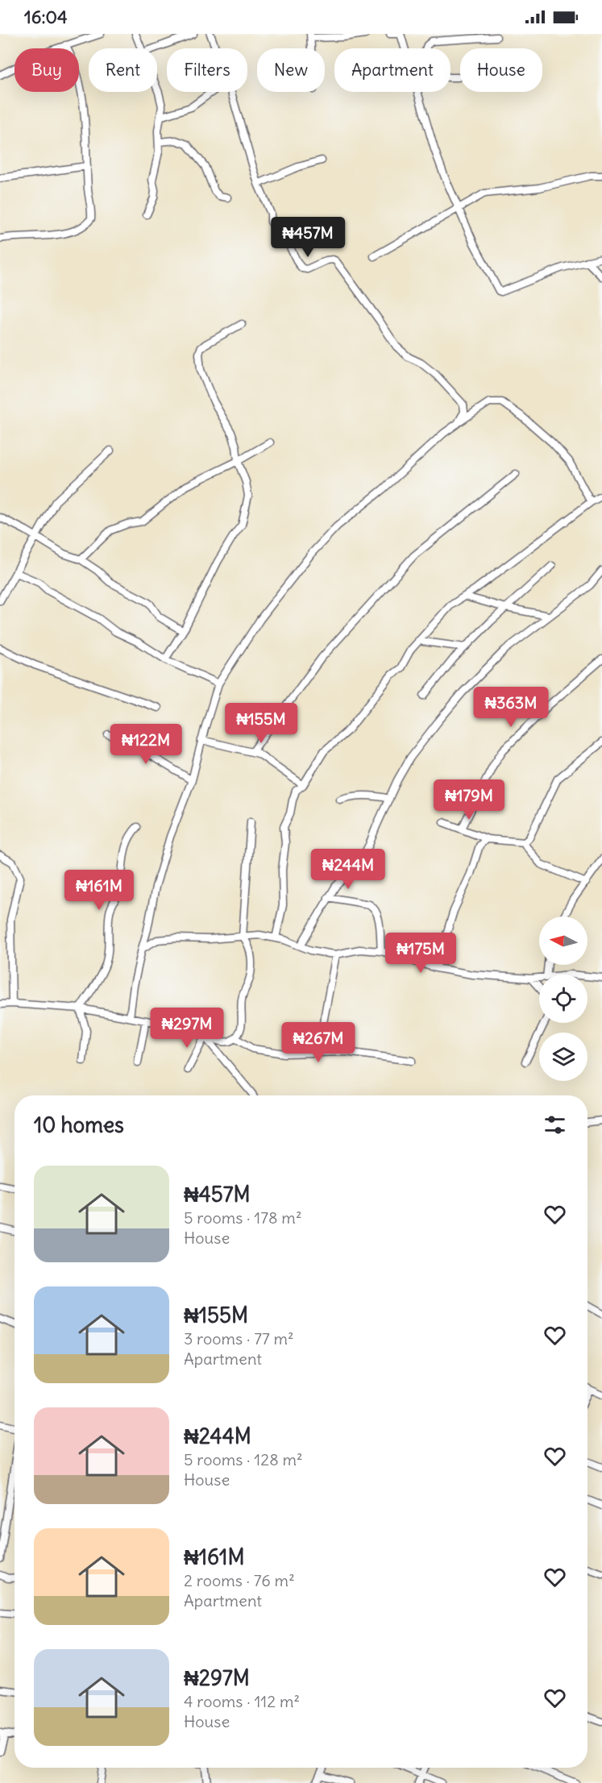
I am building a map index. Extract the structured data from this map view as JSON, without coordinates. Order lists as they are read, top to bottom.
{
  "north": "left",
  "page": {
    "status": "16:04",
    "chip": [
      "Buy",
      "Rent",
      "Filters",
      "New",
      "Apartment",
      "House"
    ],
    "price": [
      "₦457M",
      "₦363M",
      "₦155M",
      "₦122M",
      "₦179M",
      "₦244M",
      "₦161M",
      "₦175M",
      "₦297M",
      "₦267M"
    ],
    "heading": "10 homes",
    "list": [
      {
        "name": "₦457M",
        "note": "5 rooms · 178 m² · House"
      },
      {
        "name": "₦155M",
        "note": "3 rooms · 77 m² · Apartment"
      },
      {
        "name": "₦244M",
        "note": "5 rooms · 128 m² · House"
      },
      {
        "name": "₦161M",
        "note": "2 rooms · 76 m² · Apartment"
      },
      {
        "name": "₦297M",
        "note": "4 rooms · 112 m² · House"
      }
    ]
  }
}
